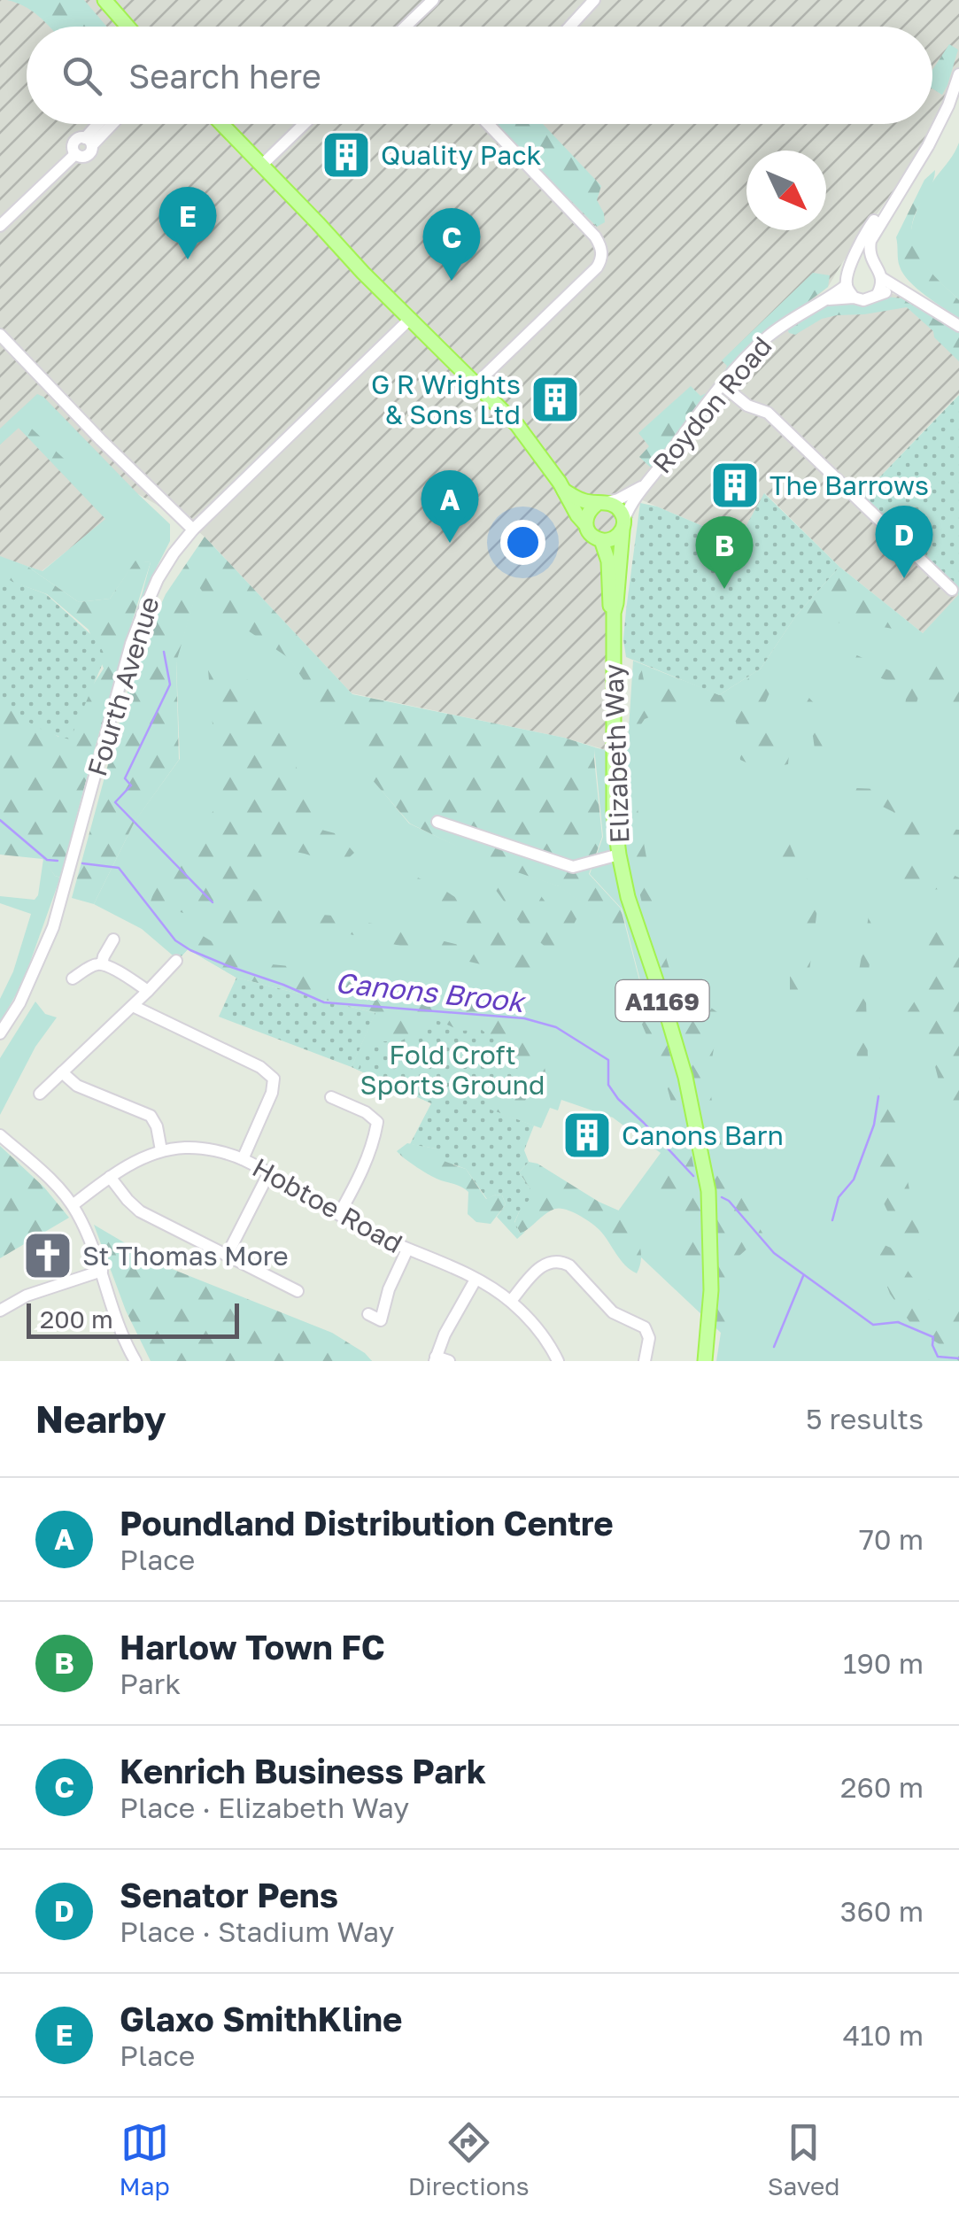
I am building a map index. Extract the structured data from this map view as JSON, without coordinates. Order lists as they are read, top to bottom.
{
  "streets": {
    "main road": ["Elizabeth Way", "A1169"],
    "street": ["Roydon Road", "Fourth Avenue", "Hobtoe Road"]
  },
  "crossings": [
    ["Roydon Road", "Elizabeth Way"]
  ],
  "water": ["Canons Brook"],
  "parks": ["Fold Croft Sports Ground"],
  "places": {
    "building": [
      "Quality Pack",
      "G R Wrights & Sons Ltd",
      "The Barrows",
      "Canons Barn"
    ],
    "church": ["St Thomas More"]
  },
  "scale_bar": "200 m",
  "north": "bottom right",
  "page": {
    "search": "Search here",
    "pins": [
      "E",
      "C",
      "A",
      "D",
      "B"
    ],
    "scale": "200 m",
    "heading": ["Nearby", "5 results"],
    "list": [
      {
        "mark": "A",
        "name": "Poundland Distribution Centre",
        "note": "Place",
        "value": "70 m"
      },
      {
        "mark": "B",
        "name": "Harlow Town FC",
        "note": "Park",
        "value": "190 m"
      },
      {
        "mark": "C",
        "name": "Kenrich Business Park",
        "note": "Place · Elizabeth Way",
        "value": "260 m"
      },
      {
        "mark": "D",
        "name": "Senator Pens",
        "note": "Place · Stadium Way",
        "value": "360 m"
      },
      {
        "mark": "E",
        "name": "Glaxo SmithKline",
        "note": "Place",
        "value": "410 m"
      }
    ],
    "nav": ["Map", "Directions", "Saved"]
  }
}
